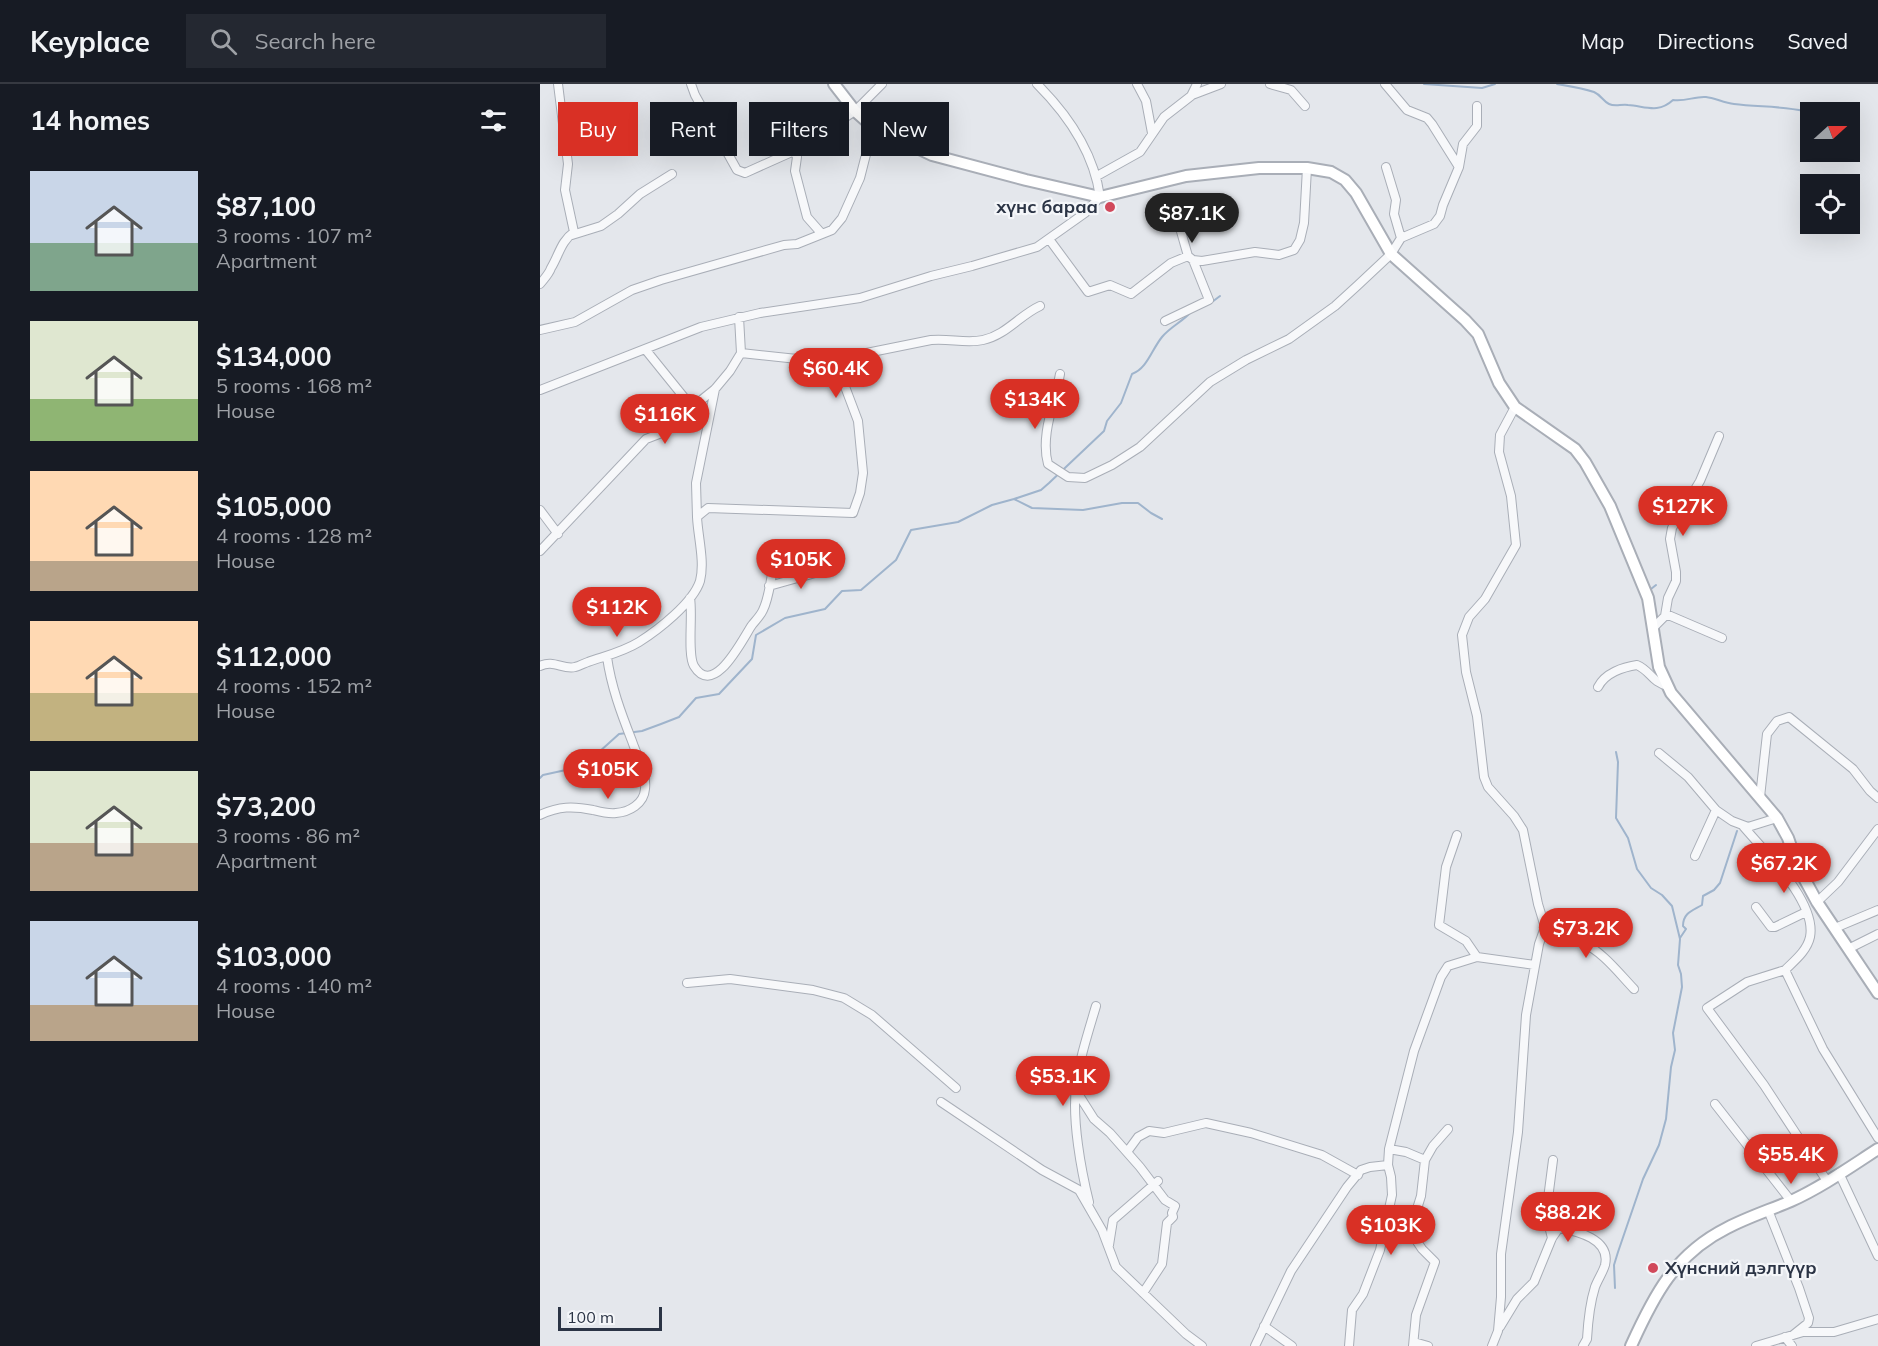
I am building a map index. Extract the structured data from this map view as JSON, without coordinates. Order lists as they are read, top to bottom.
{
  "places": ["хүнс бараа", "Хүнсний дэлгүүр"],
  "scale_bar": "100 m",
  "north": "right",
  "page": {
    "header": "Keyplace",
    "search": "Search here",
    "nav": ["Map", "Directions", "Saved"],
    "heading": "14 homes",
    "chip": [
      "Buy",
      "Rent",
      "Filters",
      "New"
    ],
    "list": [
      {
        "name": "$87,100",
        "note": "3 rooms · 107 m² · Apartment"
      },
      {
        "name": "$134,000",
        "note": "5 rooms · 168 m² · House"
      },
      {
        "name": "$105,000",
        "note": "4 rooms · 128 m² · House"
      },
      {
        "name": "$112,000",
        "note": "4 rooms · 152 m² · House"
      },
      {
        "name": "$73,200",
        "note": "3 rooms · 86 m² · Apartment"
      },
      {
        "name": "$103,000",
        "note": "4 rooms · 140 m² · House"
      }
    ],
    "price": [
      "$87.1K",
      "$60.4K",
      "$134K",
      "$116K",
      "$127K",
      "$105K",
      "$112K",
      "$105K",
      "$67.2K",
      "$73.2K",
      "$53.1K",
      "$55.4K",
      "$88.2K",
      "$103K"
    ],
    "scale": "100 m"
  }
}
